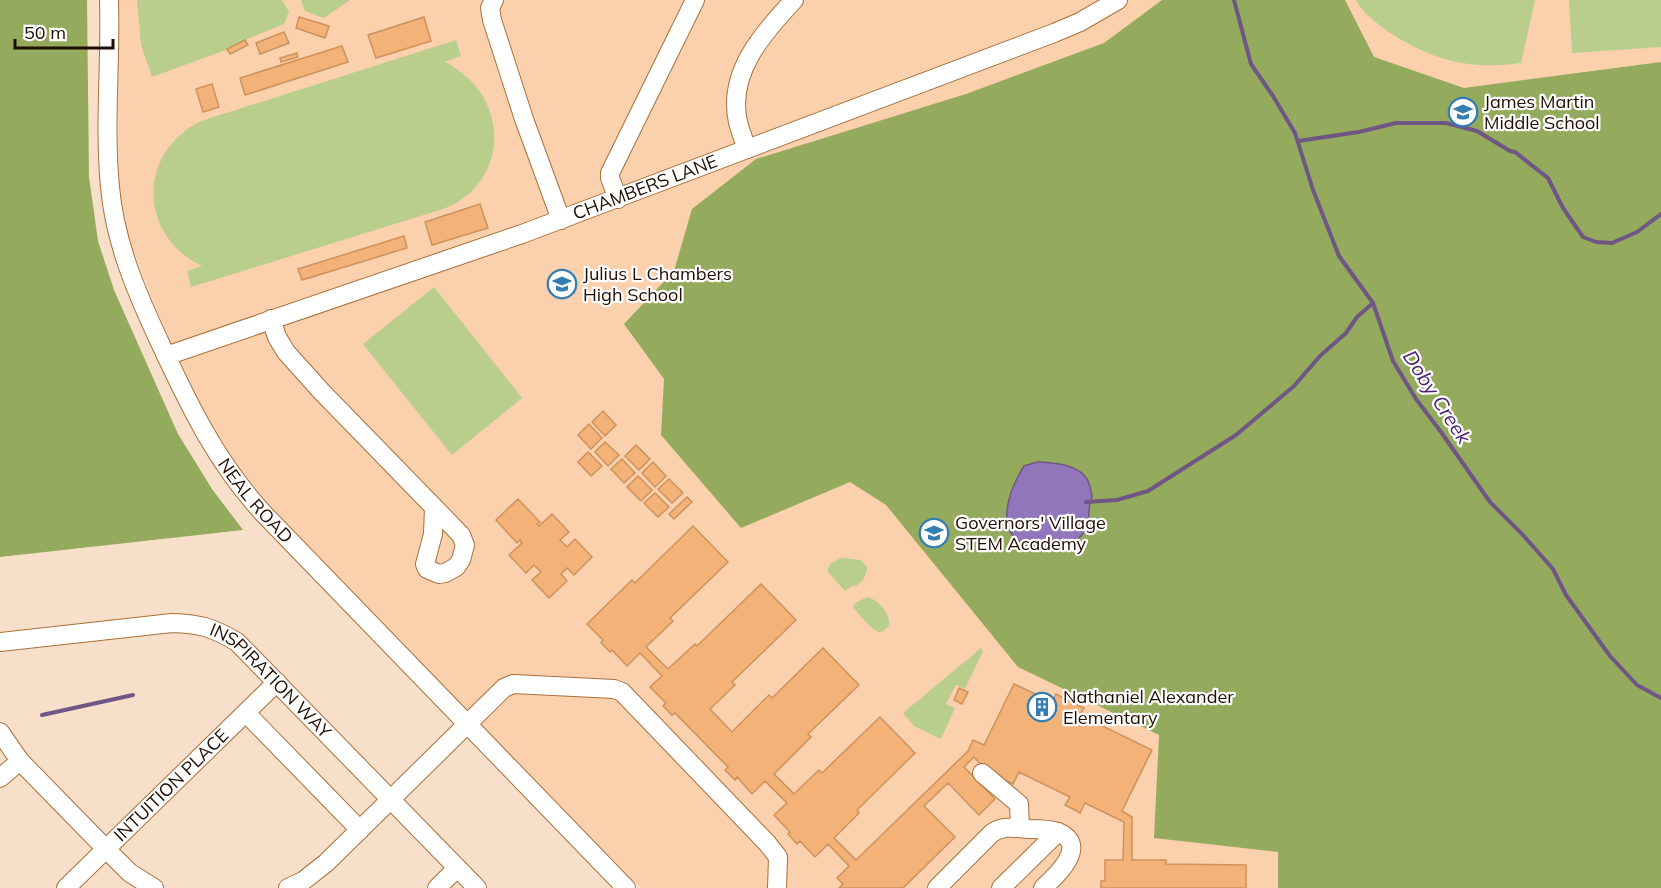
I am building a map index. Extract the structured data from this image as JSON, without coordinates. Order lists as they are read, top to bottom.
{
  "streets": {
    "street": [
      "CHAMBERS LANE",
      "NEAL ROAD",
      "INSPIRATION WAY",
      "INTUITION PLACE"
    ]
  },
  "crossings": [
    ["CHAMBERS LANE", "NEAL ROAD"],
    ["INSPIRATION WAY", "INTUITION PLACE"]
  ],
  "water": ["Doby Creek"],
  "places": {
    "school or university": ["James Martin Middle School", "Julius L Chambers High School", "Governors' Village STEM Academy"],
    "building": ["Nathaniel Alexander Elementary"]
  },
  "scale_bar": "50 m"
}
